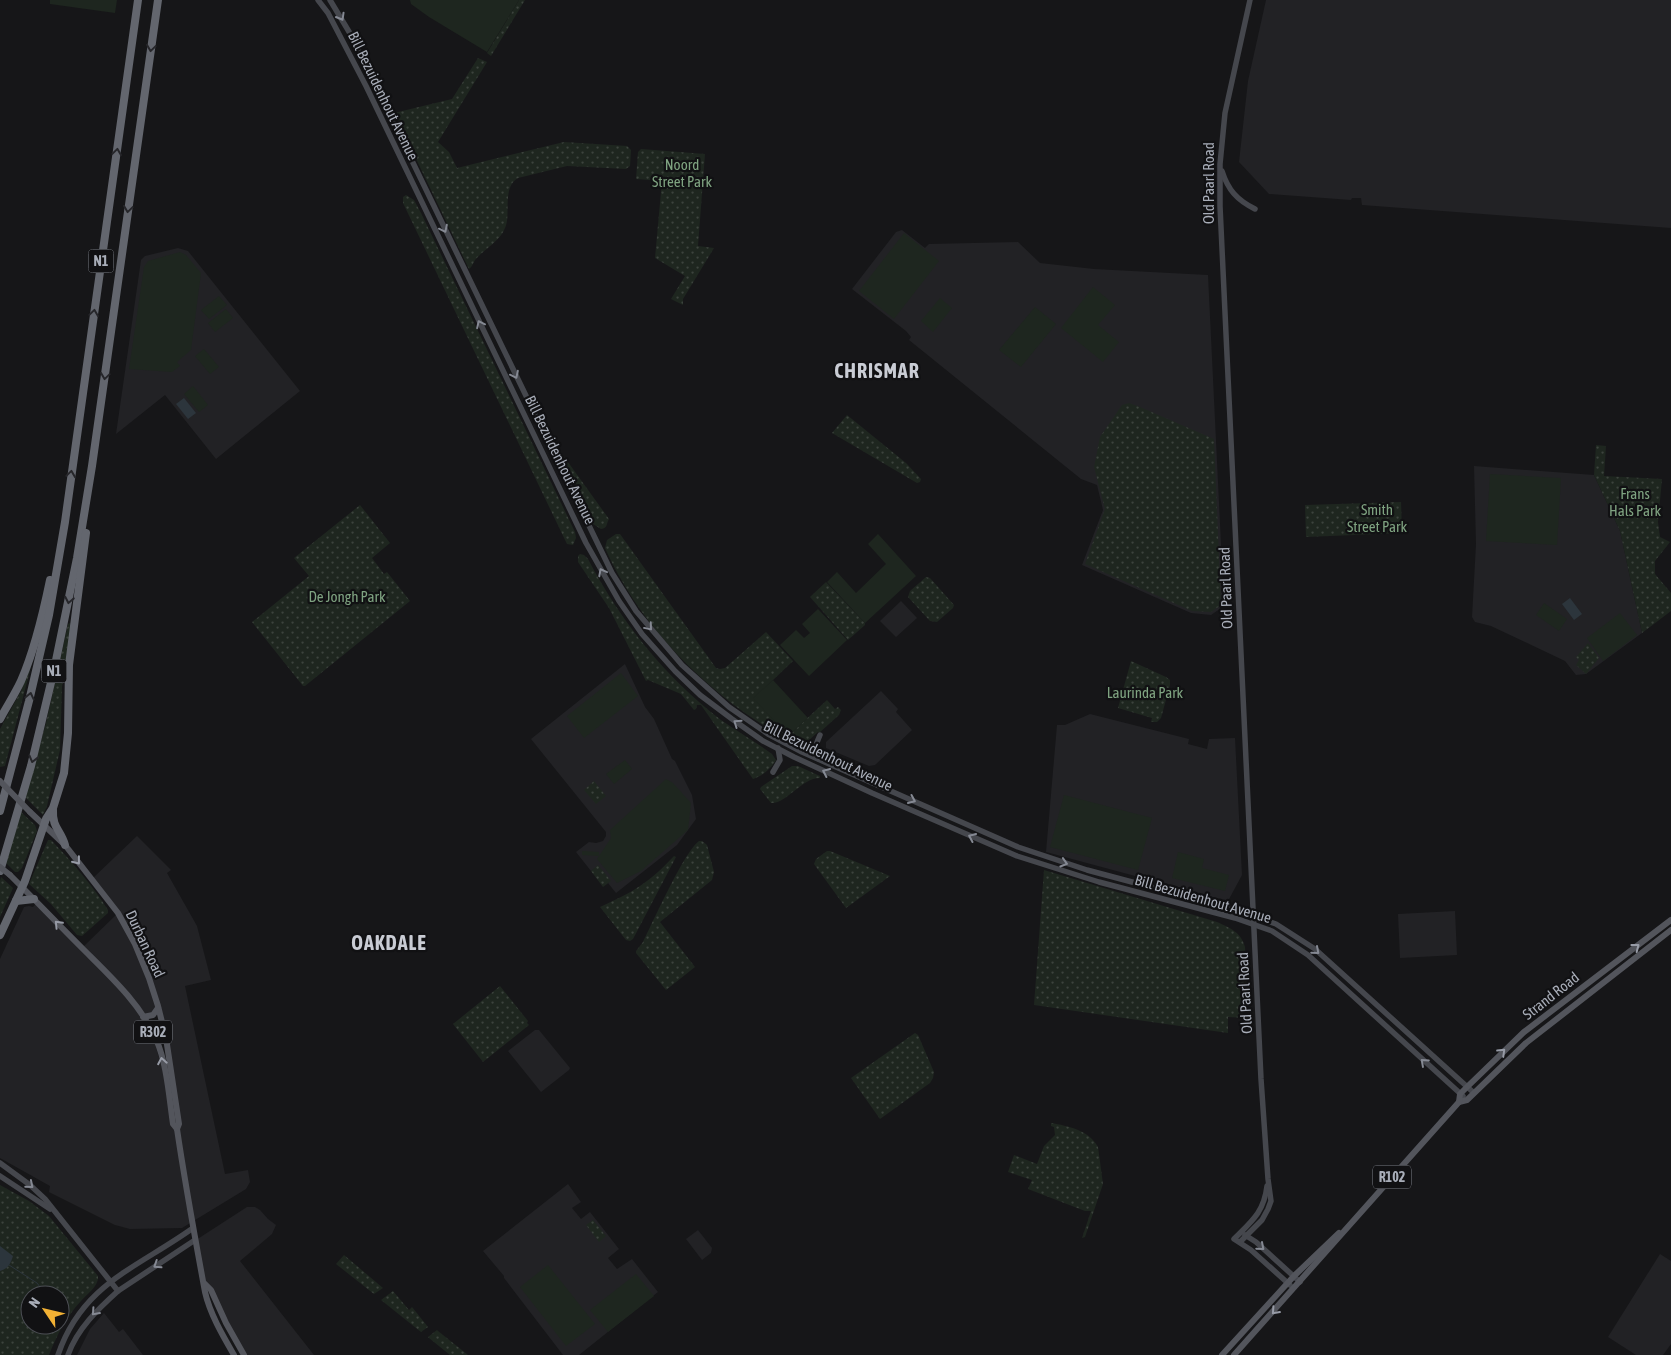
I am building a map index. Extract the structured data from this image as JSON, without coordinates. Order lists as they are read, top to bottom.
{
  "streets": {
    "highway": ["N1"],
    "main road": [
      "Bill Bezuidenhout Avenue",
      "Old Paarl Road",
      "Durban Road",
      "Strand Road",
      "R302",
      "R102"
    ]
  },
  "crossings": [
    ["Bill Bezuidenhout Avenue", "Old Paarl Road"],
    ["Bill Bezuidenhout Avenue", "Strand Road"],
    ["Durban Road", "R302"]
  ],
  "districts": ["CHRISMAR", "OAKDALE"],
  "parks": [
    "Noord Street Park",
    "Frans Hals Park",
    "Smith Street Park",
    "De Jongh Park",
    "Laurinda Park"
  ],
  "north": "top left"
}
